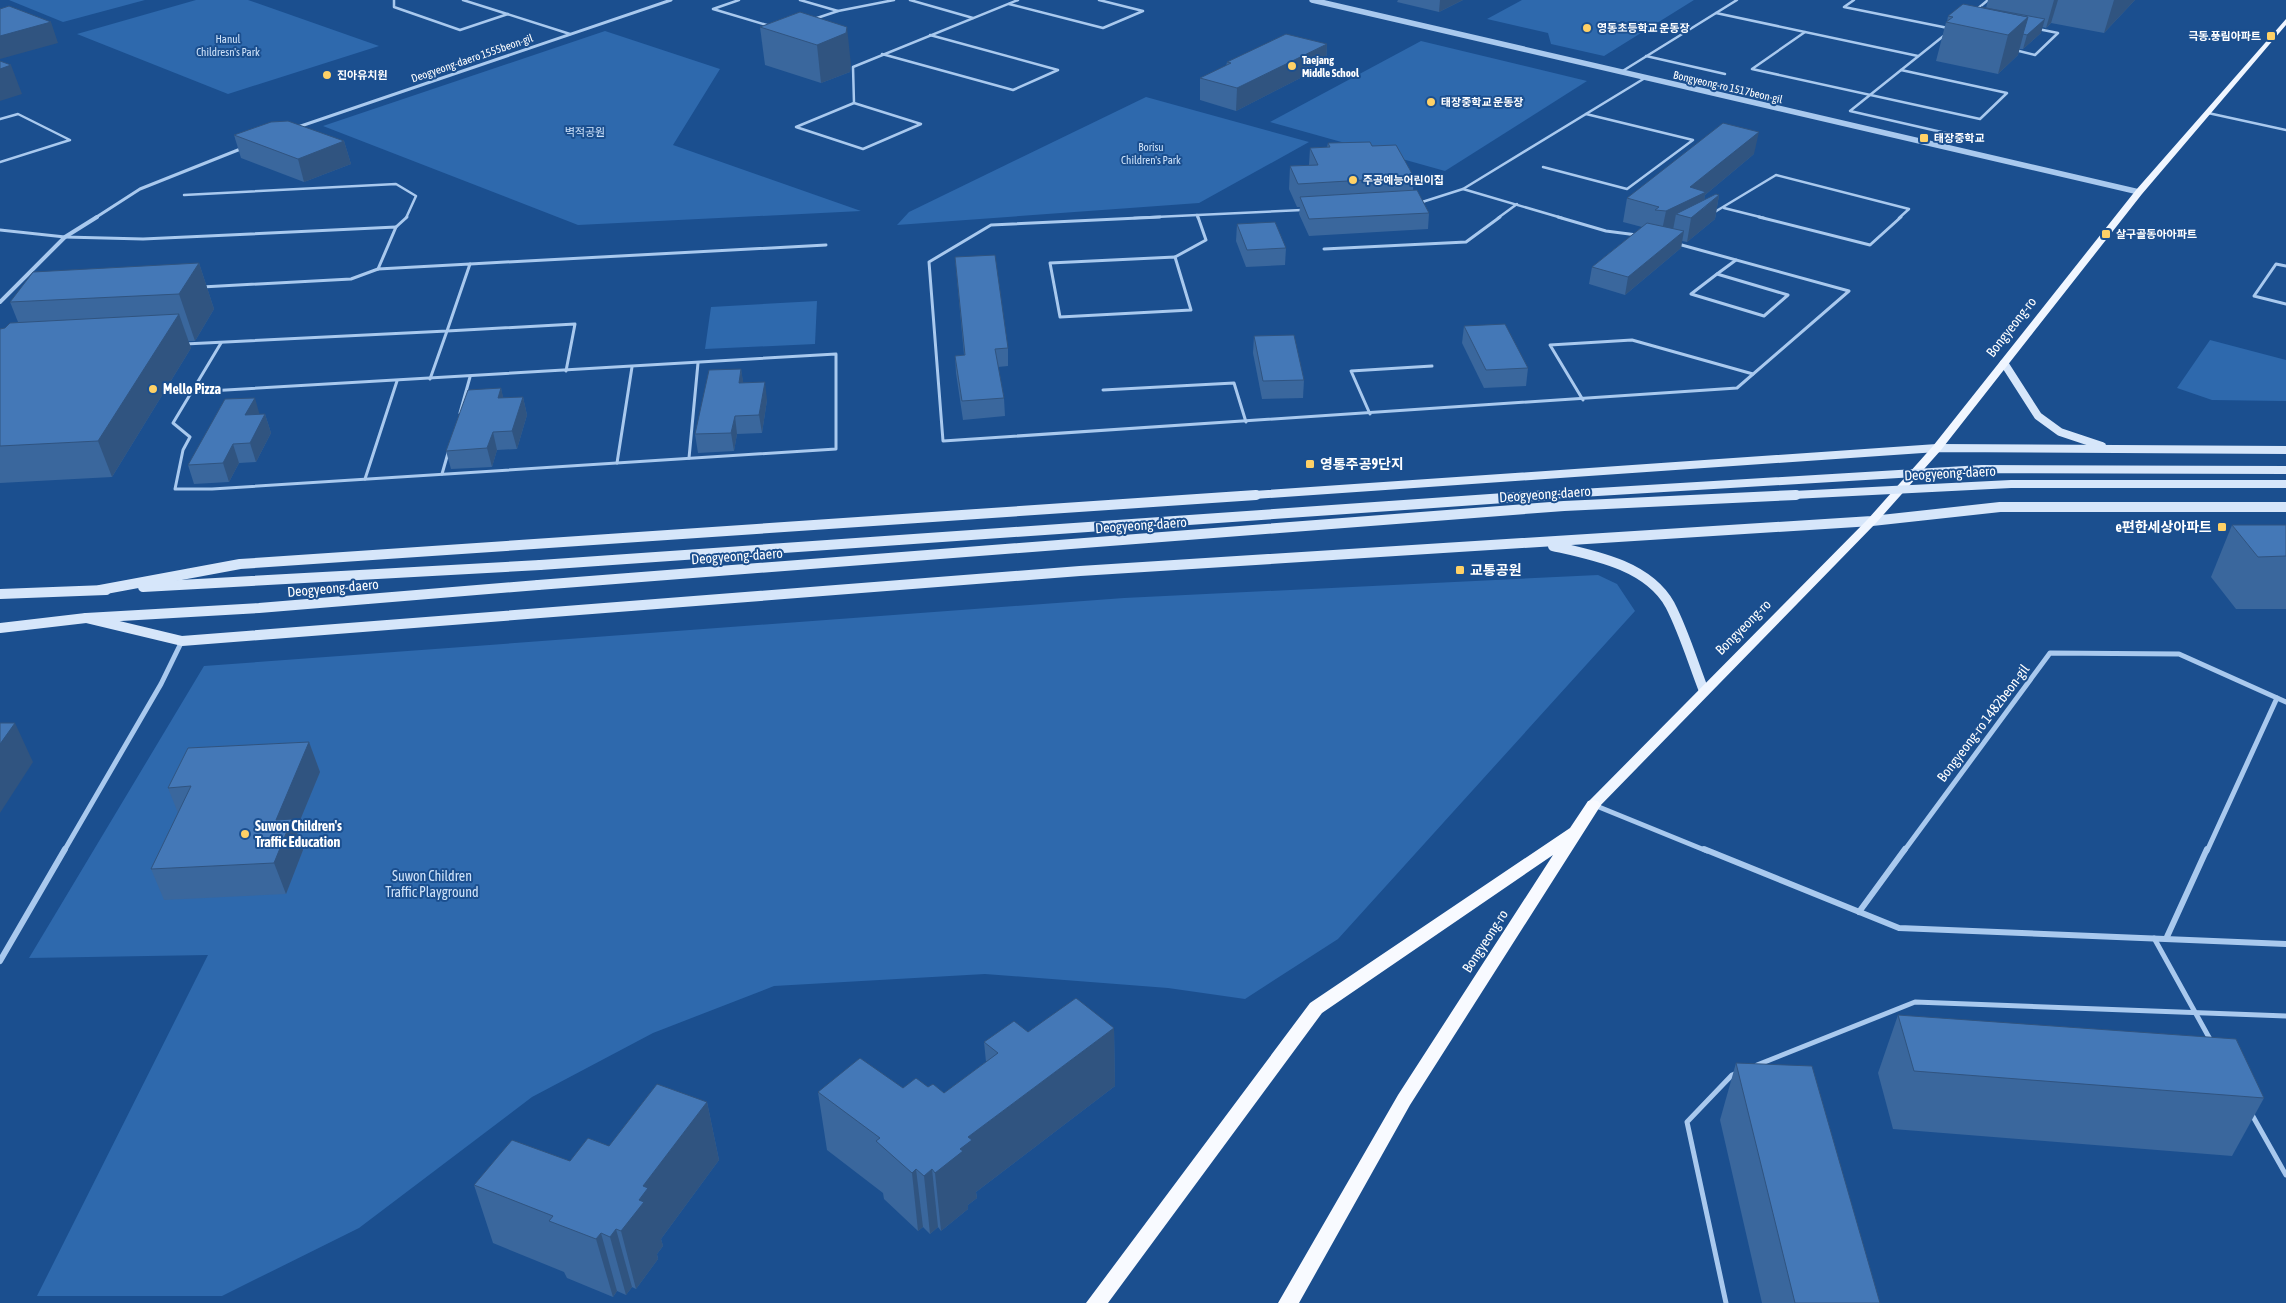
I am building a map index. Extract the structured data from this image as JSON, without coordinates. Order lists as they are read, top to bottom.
{
  "streets": {
    "highway": ["Bongyeong-ro"],
    "main road": ["Deogyeong-daero"],
    "street": ["Deogyeong-daero 1555beon-gil", "Bongyeong-ro 1517beon-gil", "Bongyeong-ro 1482beon-gil"]
  },
  "crossings": [
    ["Bongyeong-ro 1517beon-gil", "Bongyeong-ro"]
  ],
  "parks": [
    "Hanul Childresn's Park",
    "벽적공원",
    "Borisu Children's Park",
    "Suwon Children Traffic Playground"
  ],
  "places": {
    "other": [
      "영동초등학교 운동장",
      "Taejang Middle School",
      "진아유치원",
      "태장중학교 운동장",
      "주공예능어린이집",
      "Mello Pizza",
      "Suwon Children's Traffic Education"
    ],
    "transit": [
      "극동.풍림아파트",
      "태장중학교",
      "살구골동아아파트",
      "영통주공9단지",
      "e편한세상아파트",
      "교통공원"
    ]
  }
}
